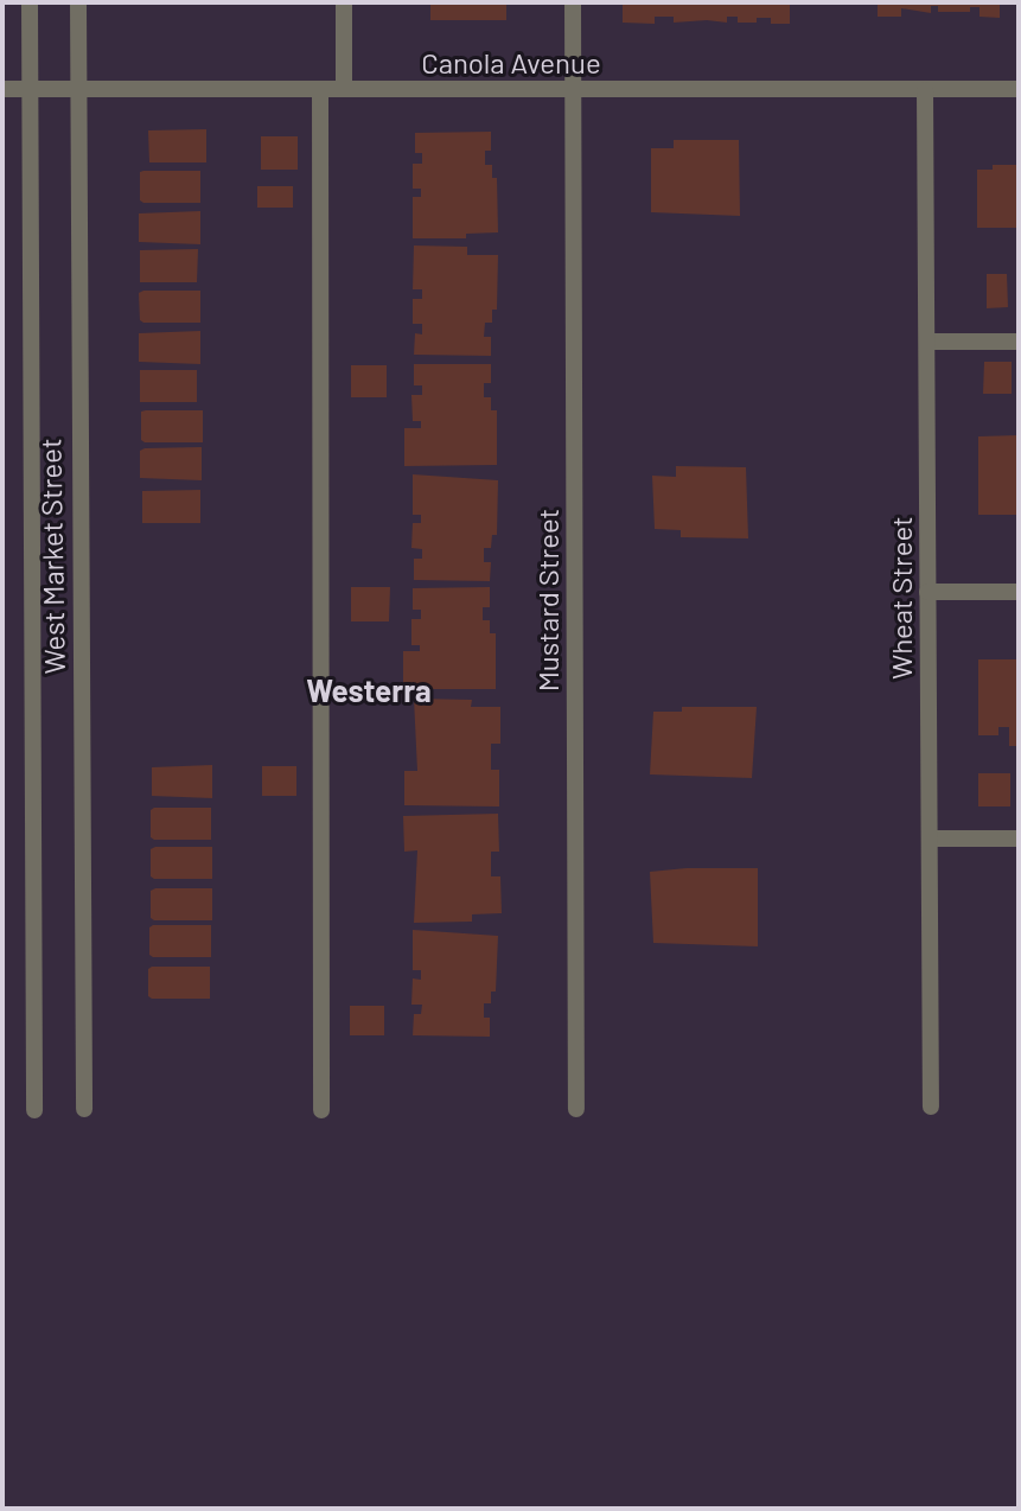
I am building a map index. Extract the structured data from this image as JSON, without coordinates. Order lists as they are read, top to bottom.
{
  "streets": {
    "street": [
      "Canola Avenue",
      "West Market Street",
      "Wheat Street",
      "Mustard Street"
    ]
  },
  "crossings": [
    ["Canola Avenue", "West Market Street"],
    ["Canola Avenue", "Wheat Street"],
    ["Canola Avenue", "Mustard Street"]
  ],
  "districts": ["Westerra"]
}
